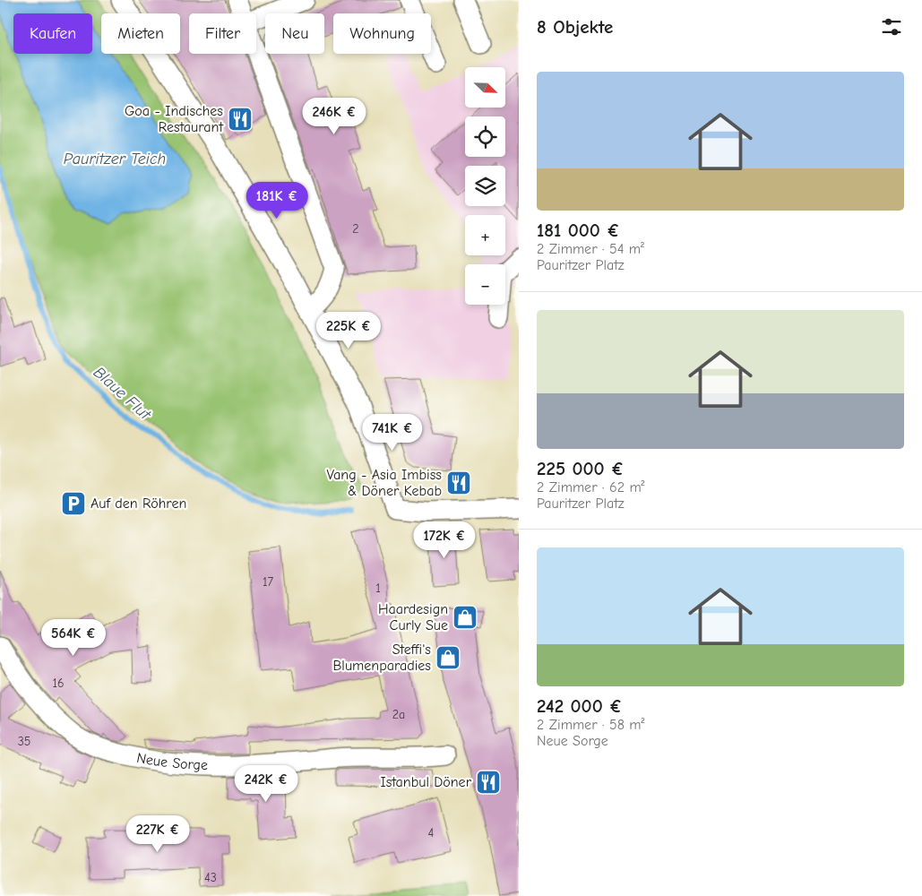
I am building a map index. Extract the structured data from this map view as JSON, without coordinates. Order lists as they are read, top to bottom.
{
  "streets": {
    "street": ["Neue Sorge"]
  },
  "water": ["Pauritzer Teich", "Blaue Flut"],
  "places": {
    "restaurant": ["Goa - Indisches Restaurant", "Vang - Asia Imbiss & Döner Kebab", "Istanbul Döner"],
    "parking": ["Auf den Röhren"],
    "shop": ["Haardesign Curly Sue", "Steffi's Blumenparadies"]
  },
  "house_numbers": [
    "2",
    "17",
    "1",
    "16",
    "2a",
    "35",
    "4",
    "43"
  ],
  "north": "bottom right",
  "page": {
    "heading": "8 Objekte",
    "chip": [
      "Kaufen",
      "Mieten",
      "Filter",
      "Neu",
      "Wohnung"
    ],
    "list": [
      {
        "name": "181 000 €",
        "note": "2 Zimmer · 54 m² · Pauritzer Platz"
      },
      {
        "name": "225 000 €",
        "note": "2 Zimmer · 62 m² · Pauritzer Platz"
      },
      {
        "name": "242 000 €",
        "note": "2 Zimmer · 58 m² · Neue Sorge"
      }
    ],
    "map_buttons": ["+", "−"],
    "price": [
      "246K €",
      "181K €",
      "225K €",
      "741K €",
      "172K €",
      "564K €",
      "242K €",
      "227K €"
    ]
  }
}
